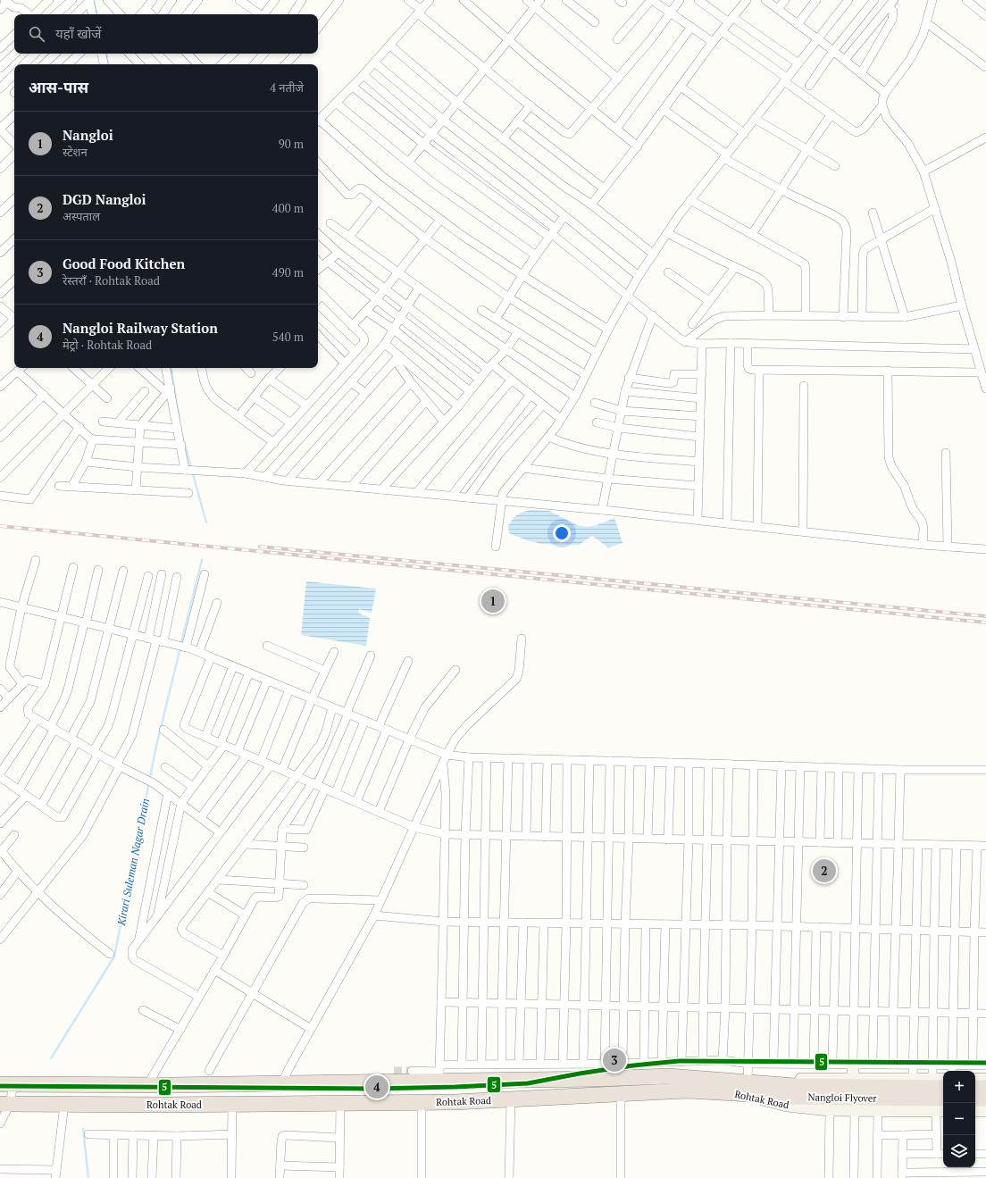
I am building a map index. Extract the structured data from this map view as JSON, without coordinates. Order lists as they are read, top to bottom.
{
  "streets": {
    "highway": ["Nangloi Flyover", "Rohtak Road"]
  },
  "crossings": [
    ["Nangloi Flyover", "Rohtak Road"]
  ],
  "water": ["Kirari Suleman Nagar Drain"],
  "lines": ["transit line 5"],
  "page": {
    "search": "यहाँ खोजें",
    "heading": ["आस-पास", "4 नतीजे"],
    "list": [
      {
        "mark": "1",
        "name": "Nangloi",
        "note": "स्टेशन",
        "value": "90 m"
      },
      {
        "mark": "2",
        "name": "DGD Nangloi",
        "note": "अस्पताल",
        "value": "400 m"
      },
      {
        "mark": "3",
        "name": "Good Food Kitchen",
        "note": "रेस्तराँ · Rohtak Road",
        "value": "490 m"
      },
      {
        "mark": "4",
        "name": "Nangloi Railway Station",
        "note": "मेट्रो · Rohtak Road",
        "value": "540 m"
      }
    ],
    "pins": [
      "1",
      "2",
      "3",
      "4"
    ],
    "map_buttons": ["+", "−"]
  }
}
